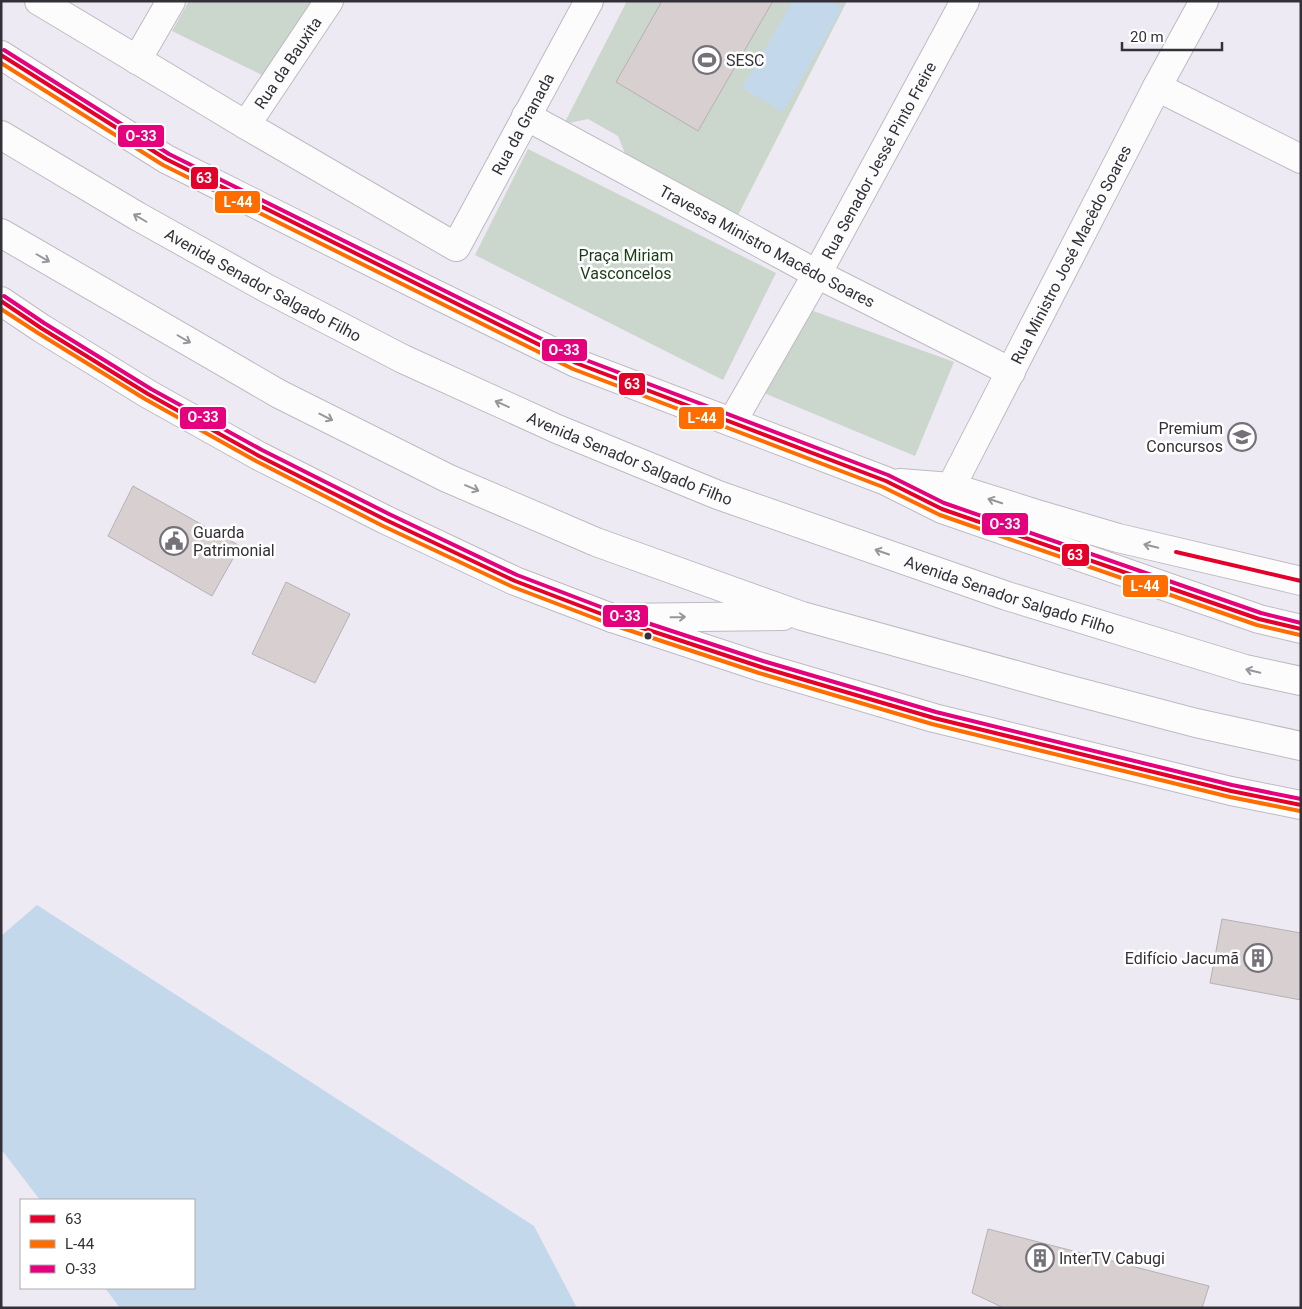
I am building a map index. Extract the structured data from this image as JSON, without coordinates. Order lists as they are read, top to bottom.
{
  "streets": {
    "main road": [
      "Rua da Bauxita",
      "Rua da Granada",
      "Rua Senador Jessé Pinto Freire",
      "Travessa Ministro Macêdo Soares",
      "Rua Ministro José Macêdo Soares",
      "Avenida Senador Salgado Filho"
    ]
  },
  "crossings": [
    ["Rua da Bauxita", "Rua da Granada"],
    ["Rua da Granada", "Travessa Ministro Macêdo Soares"],
    ["Rua Senador Jessé Pinto Freire", "Travessa Ministro Macêdo Soares"],
    ["Travessa Ministro Macêdo Soares", "Rua Ministro José Macêdo Soares"]
  ],
  "parks": ["Praça Miriam Vasconcelos"],
  "places": {
    "sports": ["SESC"],
    "school or university": ["Premium Concursos"],
    "public building": ["Guarda Patrimonial"],
    "building": ["Edifício Jacumã", "InterTV Cabugi"]
  },
  "lines": ["transit line O-33", "transit line 63", "transit line L-44"],
  "legend": ["63", "L-44", "O-33"],
  "scale_bar": "20 m"
}
